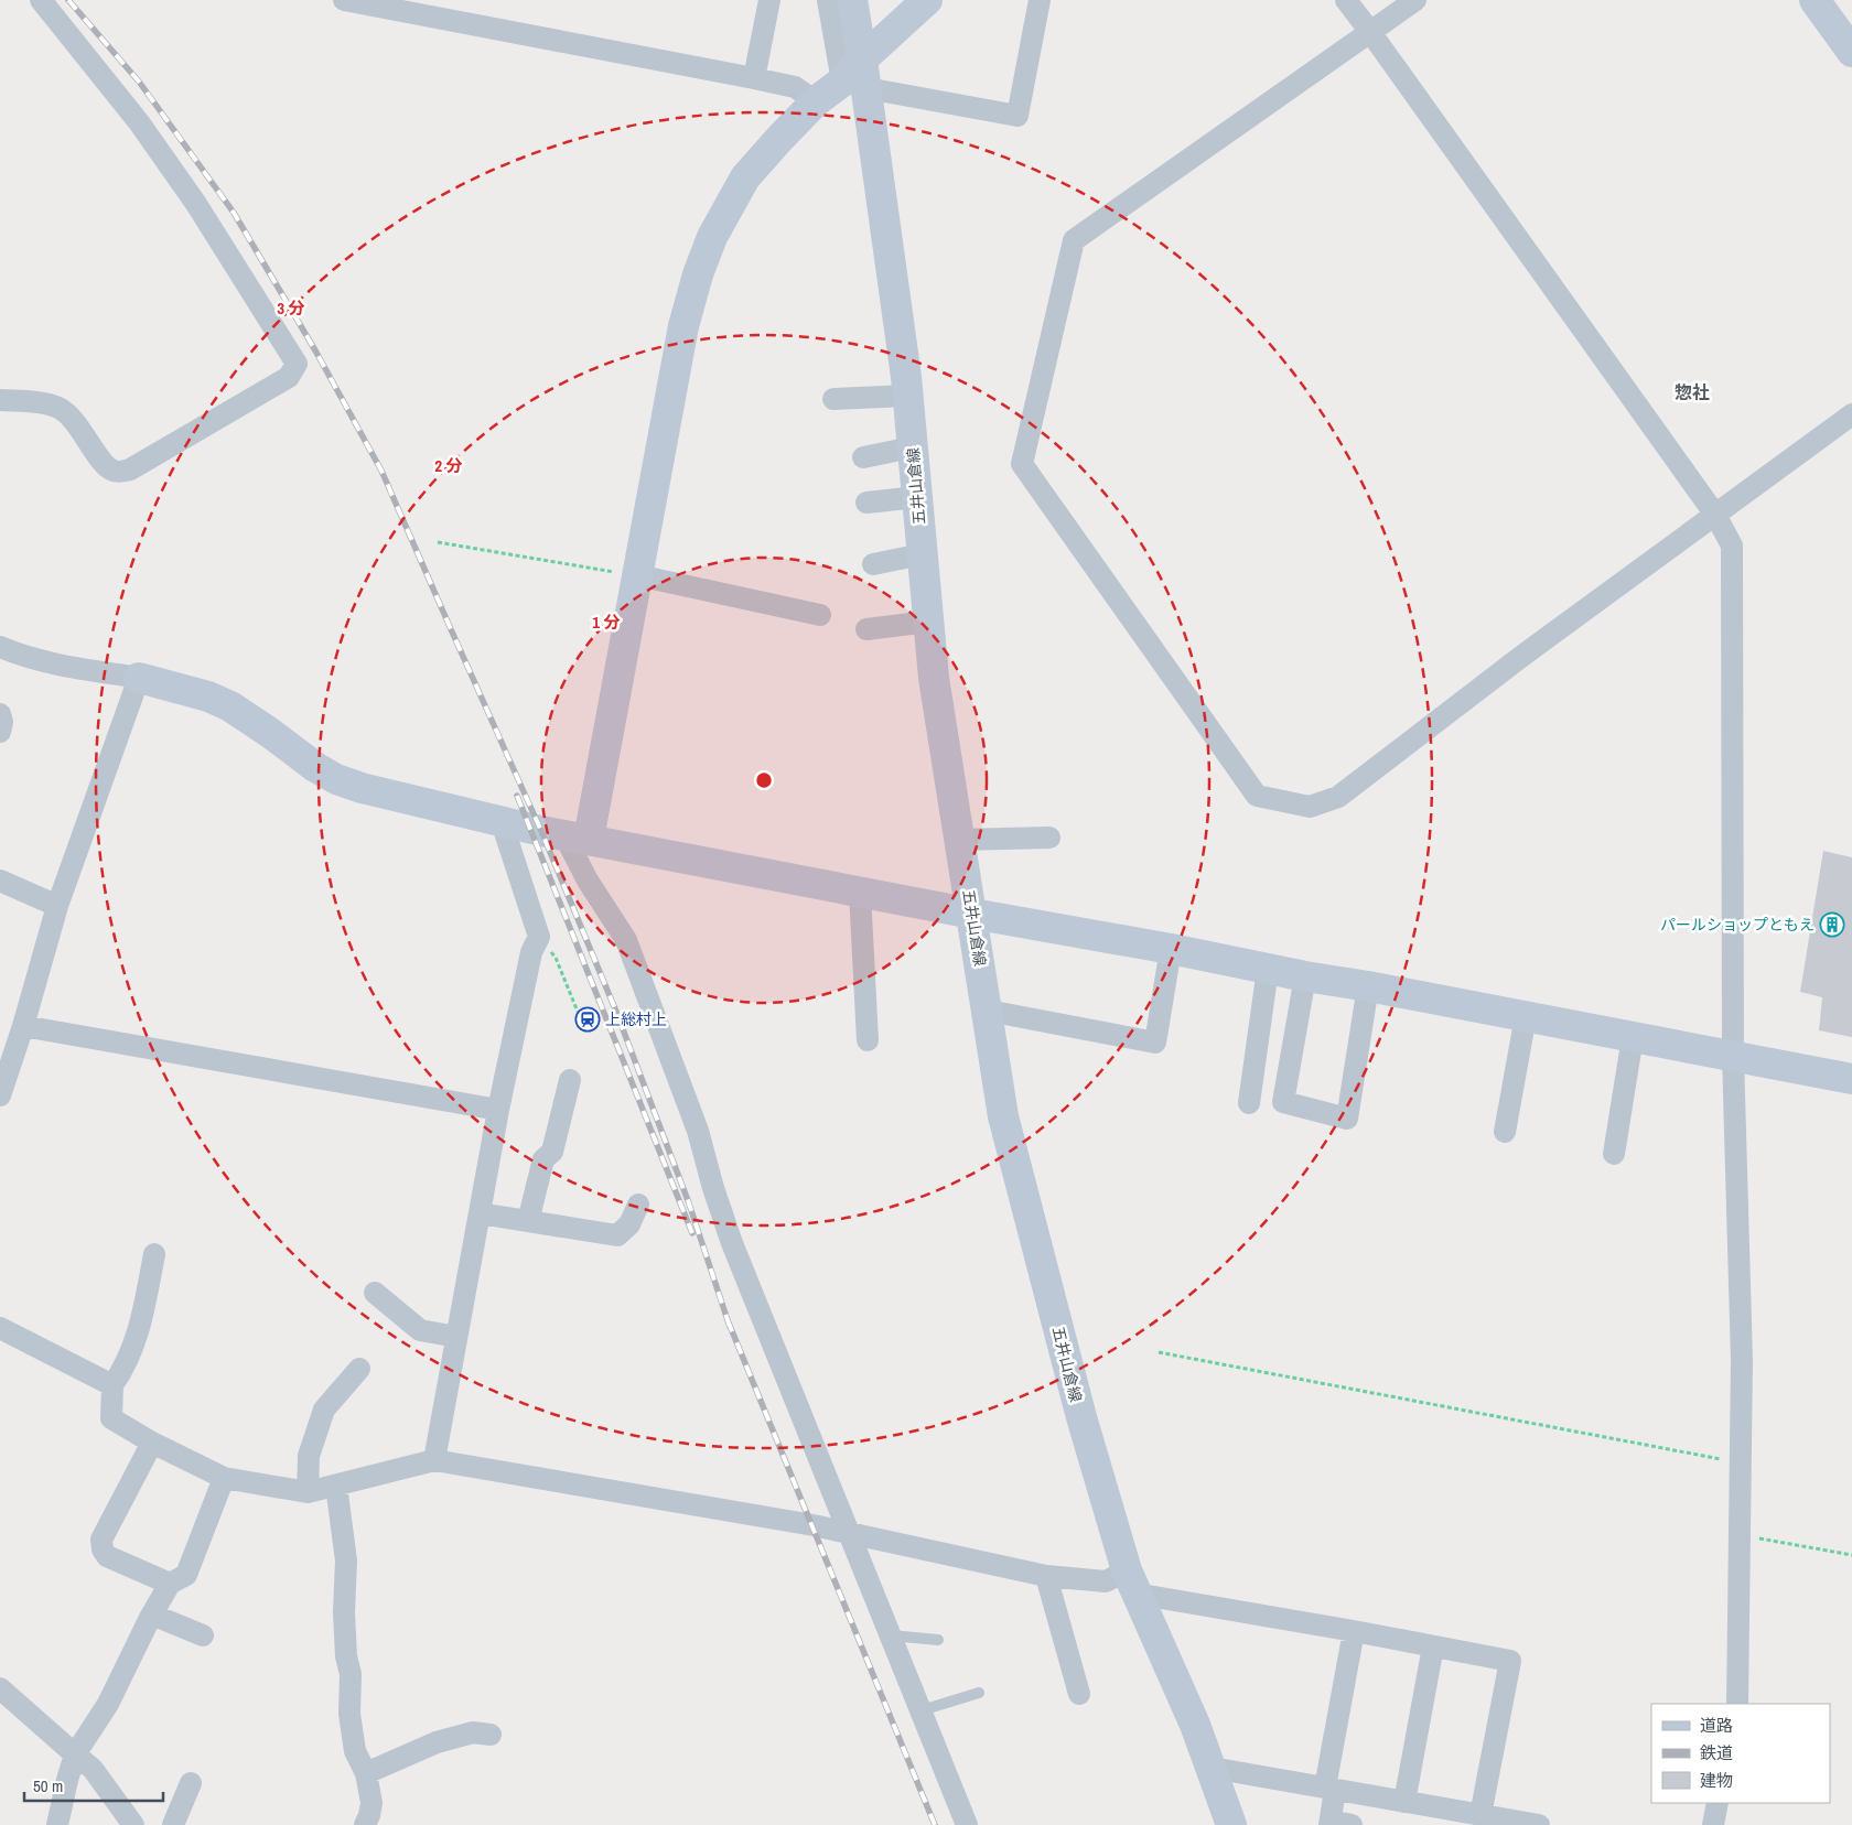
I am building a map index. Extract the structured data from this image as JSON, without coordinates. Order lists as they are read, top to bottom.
{
  "streets": {
    "street": ["五井山倉線"]
  },
  "districts": ["惣社"],
  "places": {
    "building": ["パールショップともえ"],
    "station": ["上総村上"]
  },
  "legend": ["道路", "鉄道", "建物"],
  "scale_bar": "50 m",
  "rings": ["3 分", "2 分", "1 分"]
}
